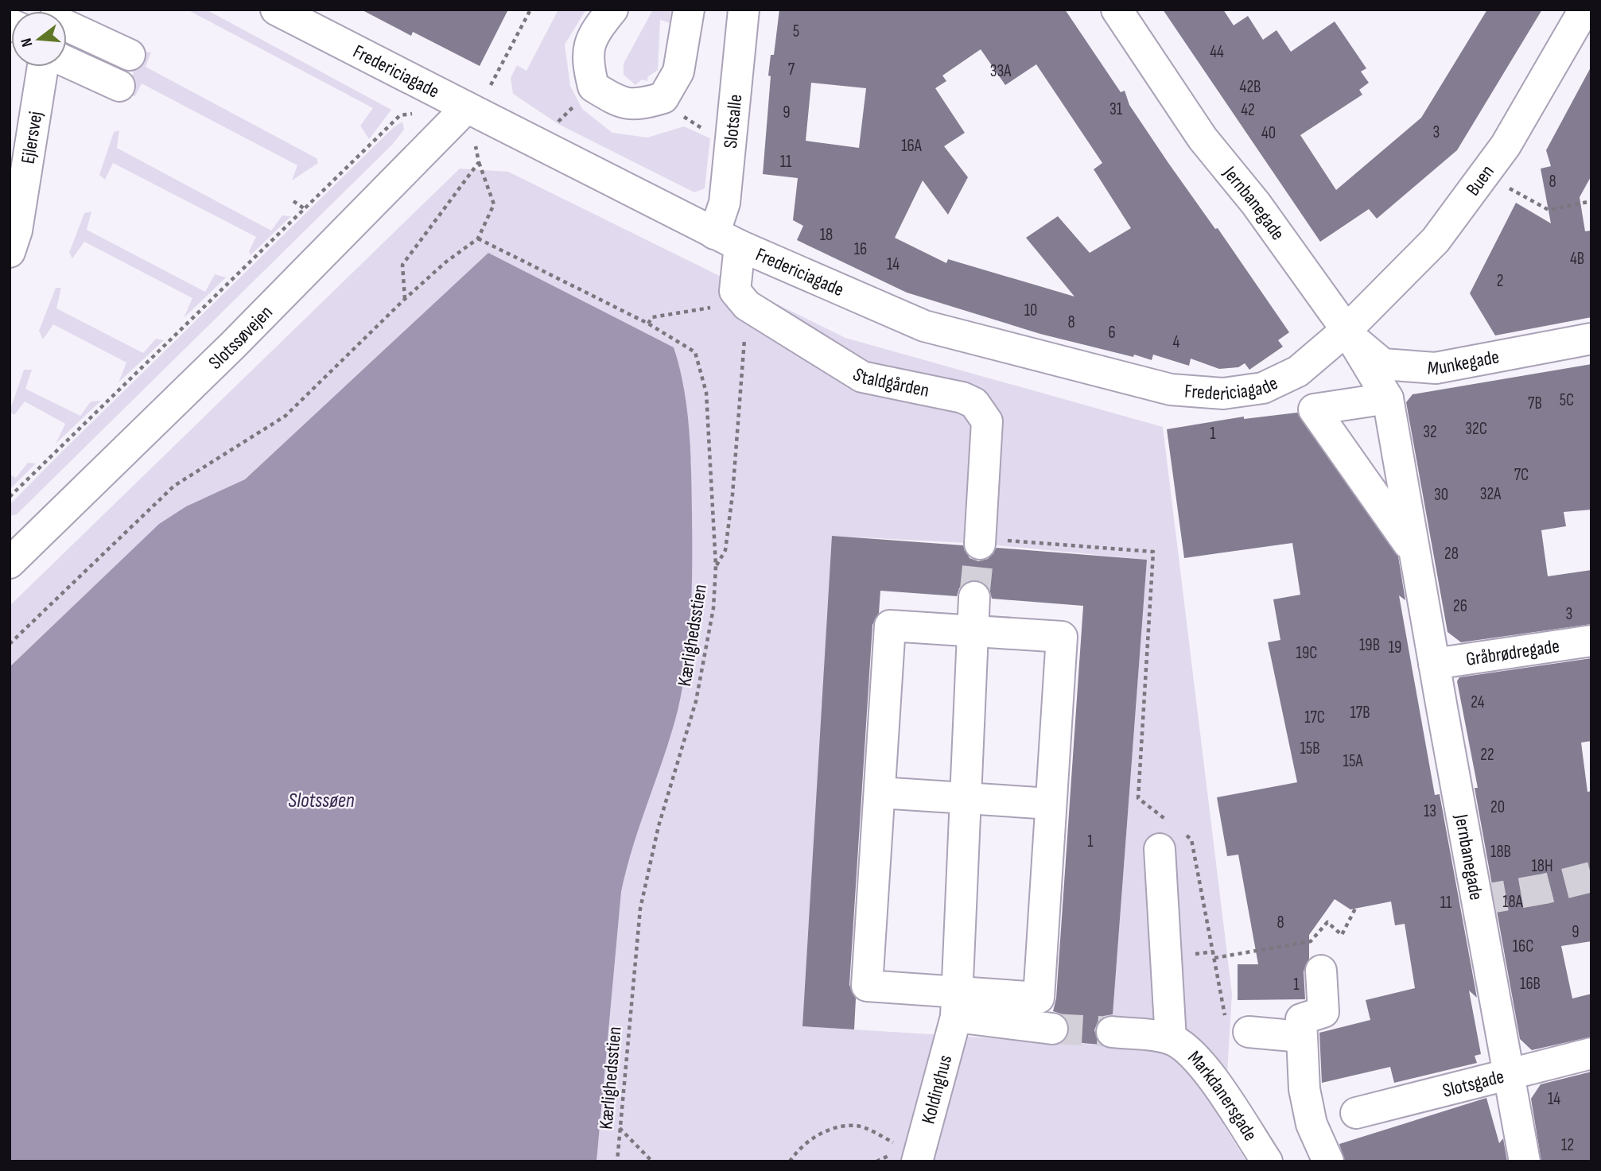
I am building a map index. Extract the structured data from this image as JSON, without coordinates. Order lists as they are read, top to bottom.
{
  "streets": {
    "street": [
      "Fredericiagade",
      "Slotsalle",
      "Ejlersvej",
      "Buen",
      "Jernbanegade",
      "Slotssøvejen",
      "Munkegade",
      "Staldgården",
      "Gråbrødregade",
      "Slotsgade",
      "Koldinghus",
      "Markdanersgade"
    ],
    "path": ["Kærlighedsstien"]
  },
  "crossings": [
    ["Fredericiagade", "Slotsalle"],
    ["Fredericiagade", "Buen"],
    ["Fredericiagade", "Jernbanegade"],
    ["Fredericiagade", "Slotssøvejen"],
    ["Fredericiagade", "Munkegade"],
    ["Buen", "Jernbanegade"],
    ["Buen", "Munkegade"],
    ["Jernbanegade", "Munkegade"],
    ["Jernbanegade", "Gråbrødregade"],
    ["Jernbanegade", "Slotsgade"]
  ],
  "water": ["Slotssøen"],
  "house_numbers": [
    "5",
    "44",
    "7",
    "33A",
    "42B",
    "31",
    "42",
    "9",
    "3",
    "40",
    "16A",
    "11",
    "8",
    "18",
    "16",
    "4B",
    "14",
    "2",
    "10",
    "8",
    "6",
    "4",
    "5C",
    "7B",
    "32C",
    "32",
    "1",
    "7C",
    "32A",
    "30",
    "28",
    "26",
    "3",
    "19B",
    "19",
    "19C",
    "24",
    "17B",
    "17C",
    "15B",
    "22",
    "15A",
    "20",
    "13",
    "1",
    "18B",
    "18H",
    "18A",
    "11",
    "8",
    "9",
    "16C",
    "16B",
    "1",
    "14",
    "12"
  ],
  "north": "left"
}
